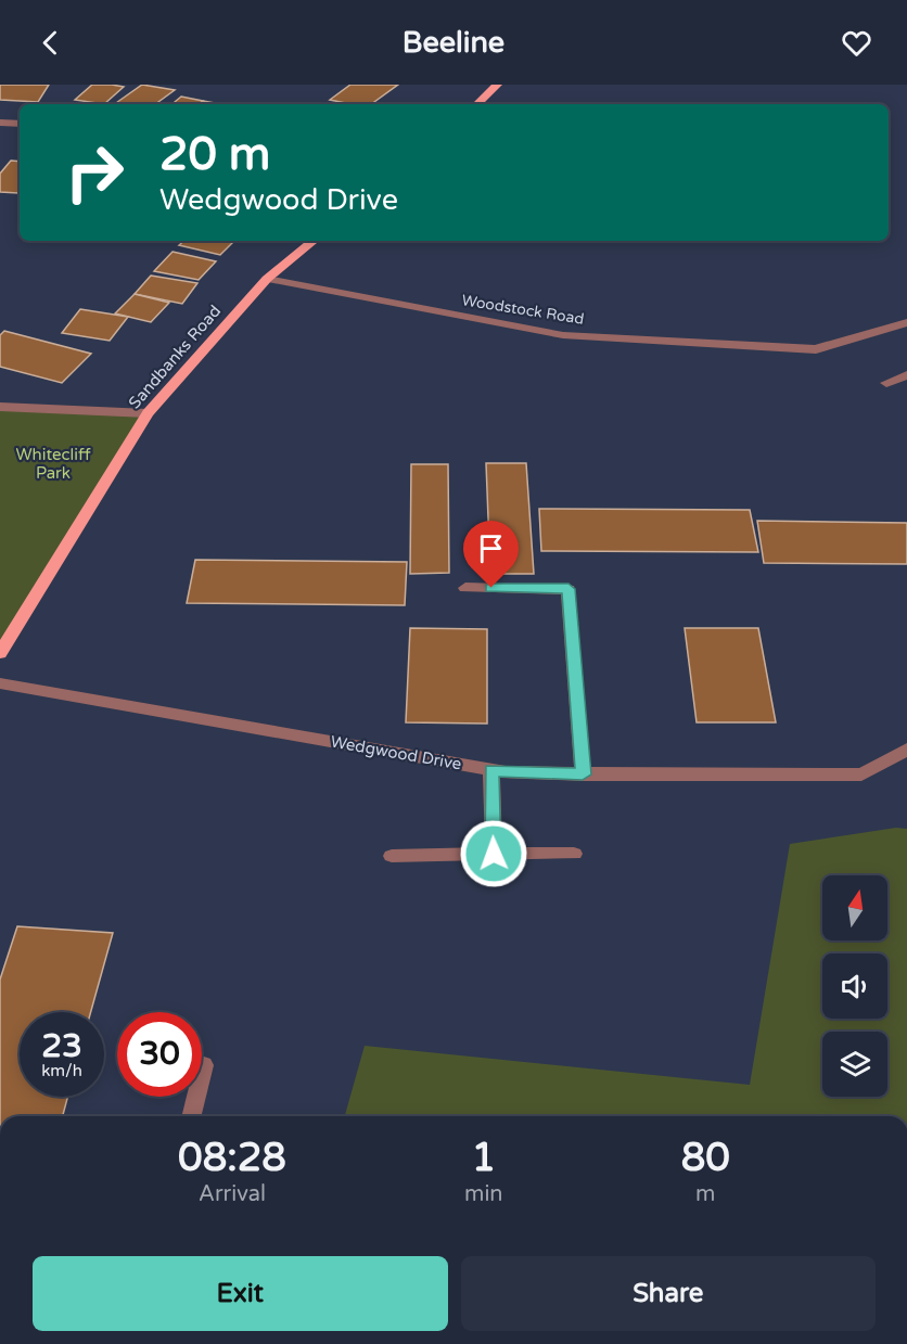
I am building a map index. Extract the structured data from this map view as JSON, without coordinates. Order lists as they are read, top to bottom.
{
  "streets": {
    "main road": ["Sandbanks Road"],
    "street": ["Woodstock Road", "Wedgwood Drive"]
  },
  "crossings": [
    ["Woodstock Road", "Sandbanks Road"]
  ],
  "parks": ["Whitecliff Park"],
  "north": "top",
  "page": {
    "header": "Beeline",
    "turn": ["20 m", "Wedgwood Drive"],
    "speed": "23 km/h",
    "limit": "30",
    "eta": [
      "08:28",
      "Arrival",
      "1",
      "min",
      "80",
      "m"
    ],
    "buttons": ["Exit", "Share"]
  }
}
